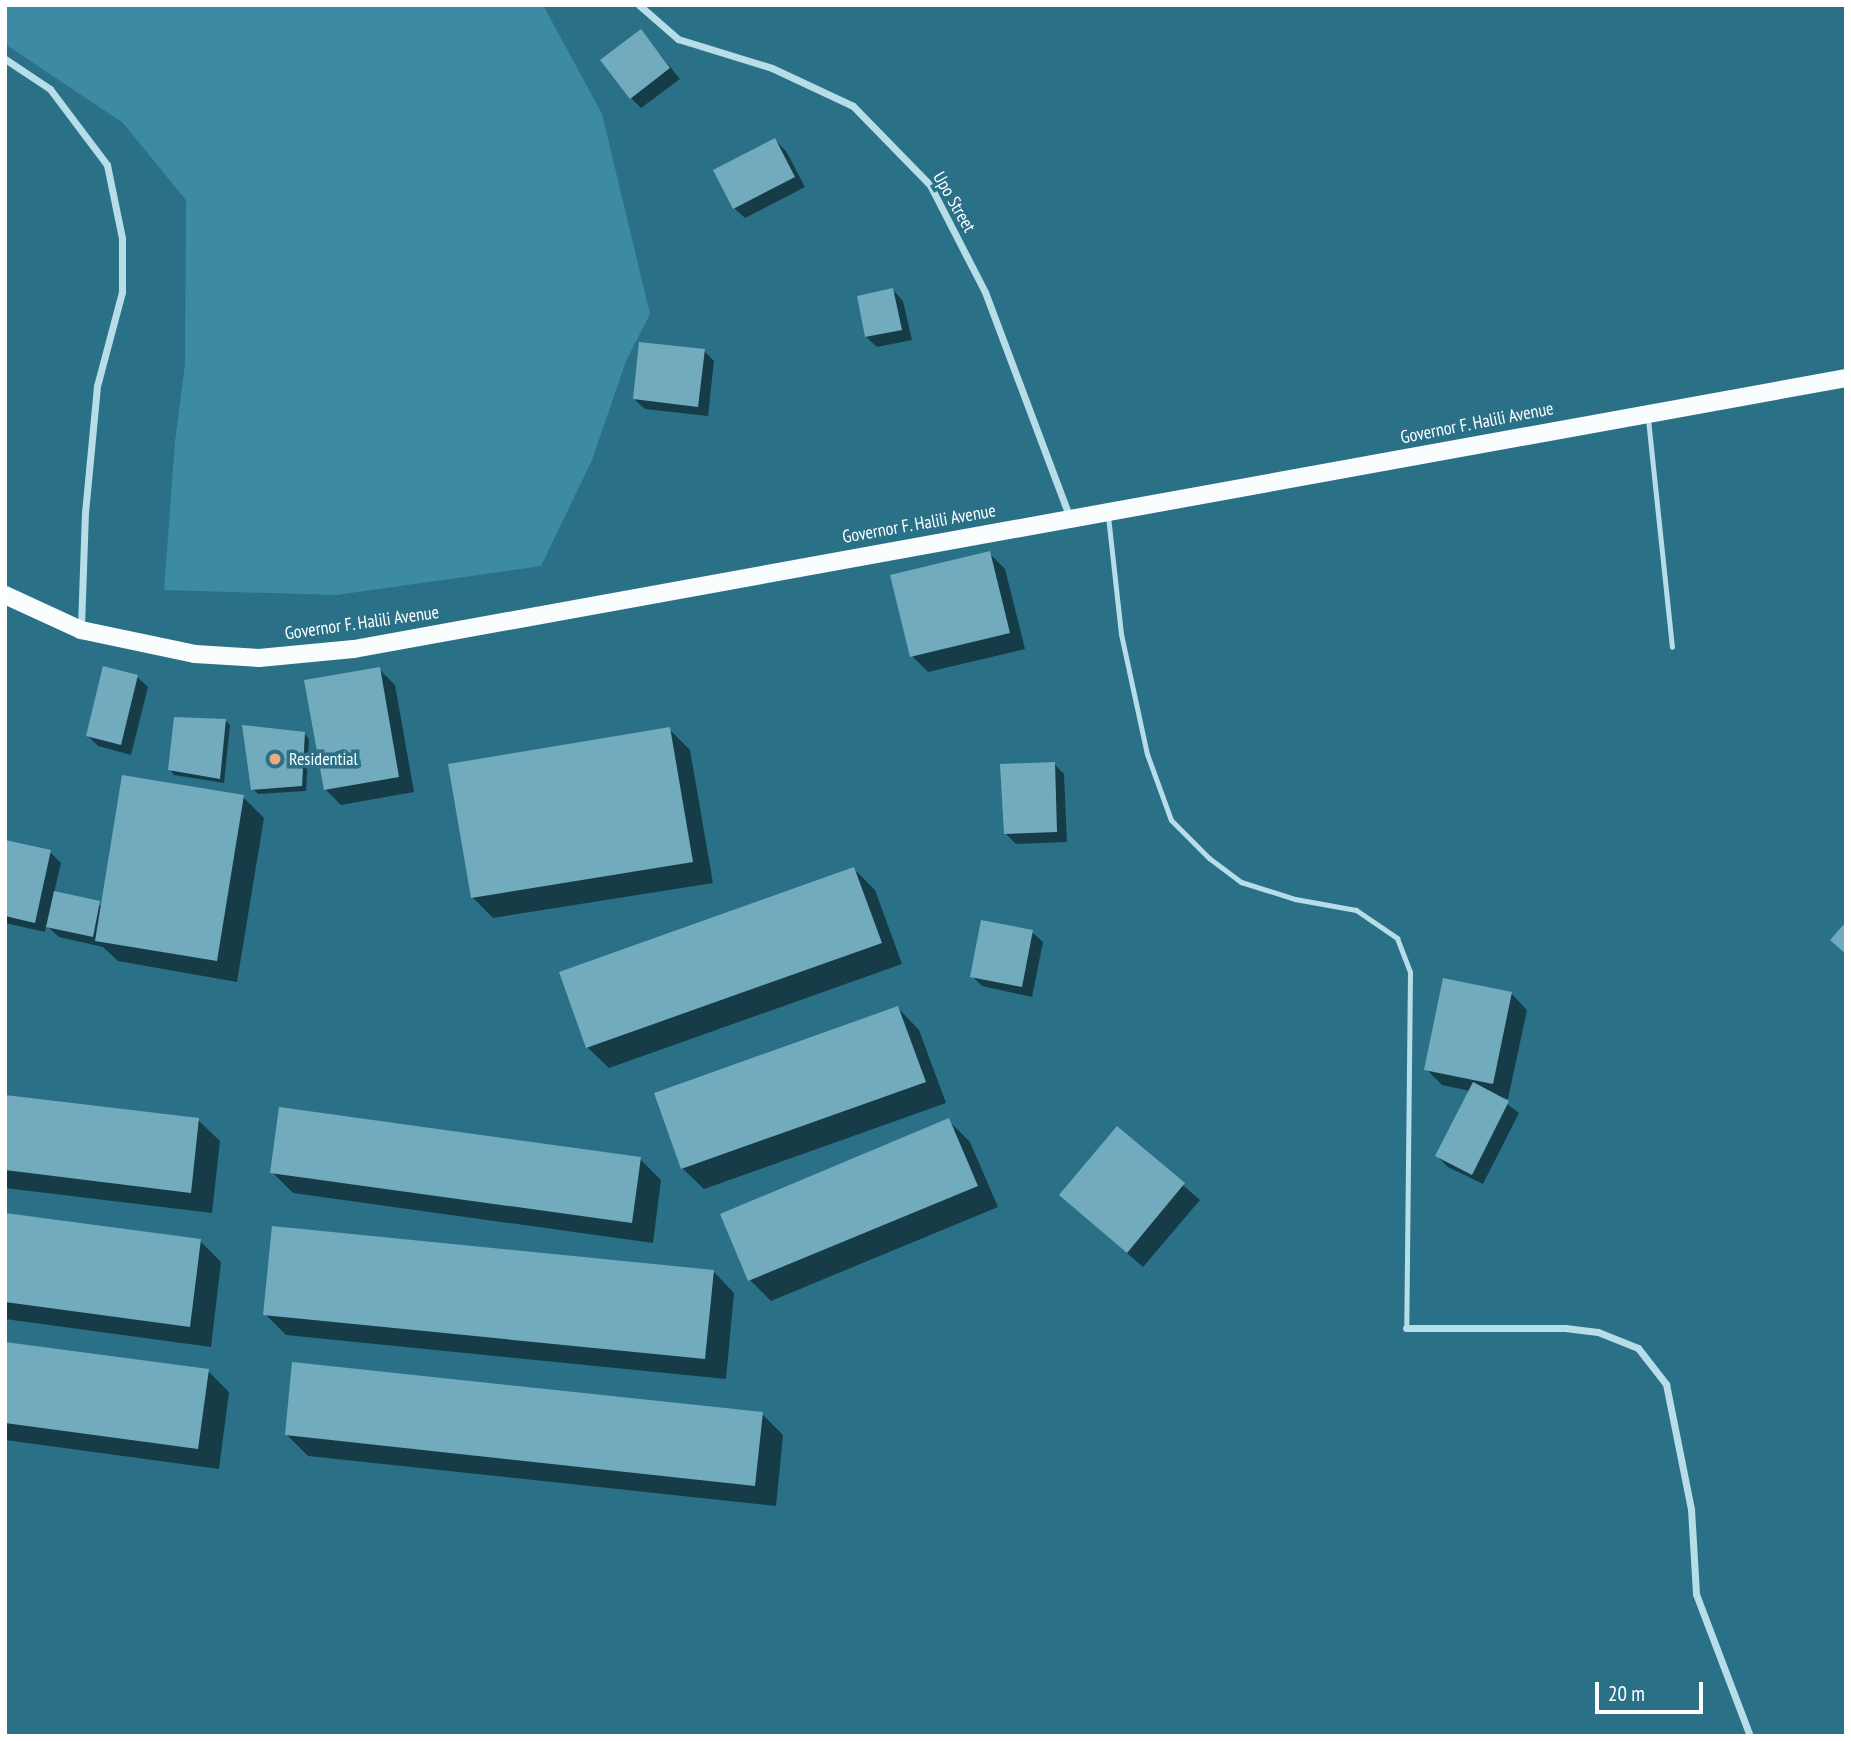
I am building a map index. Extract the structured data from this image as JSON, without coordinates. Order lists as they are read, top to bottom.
{
  "streets": {
    "main road": ["Governor F. Halili Avenue"],
    "street": ["Upo Street"]
  },
  "crossings": [
    ["Upo Street", "Governor F. Halili Avenue"]
  ],
  "places": ["Residential"],
  "scale_bar": "20 m"
}
